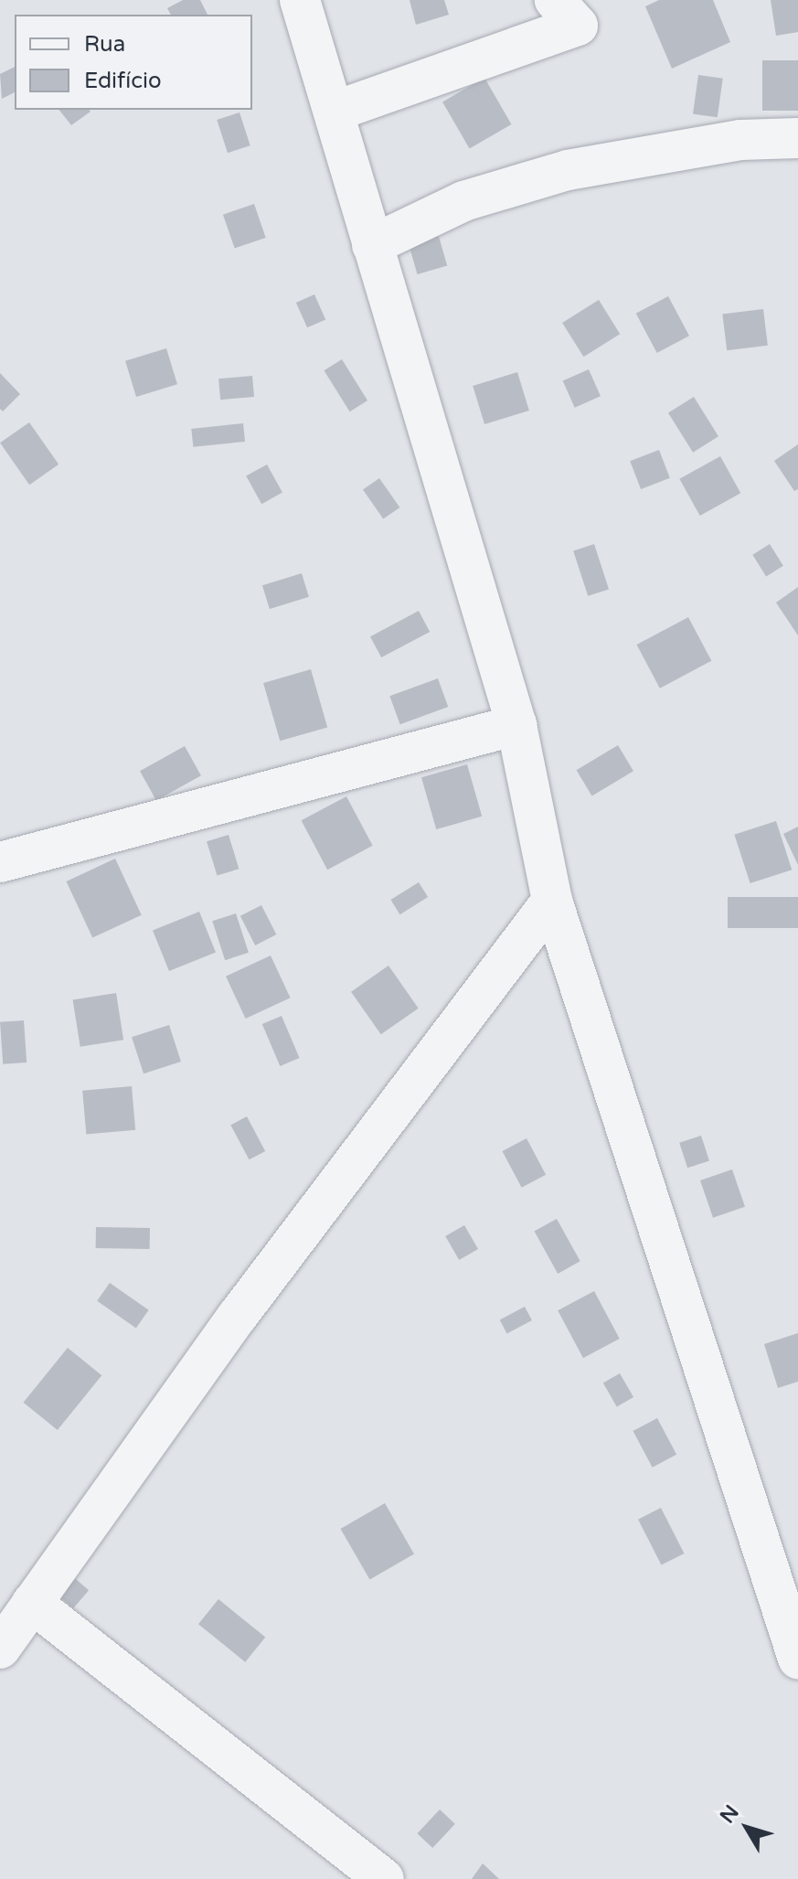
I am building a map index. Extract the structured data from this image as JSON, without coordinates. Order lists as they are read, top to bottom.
{
  "legend": ["Rua", "Edifício"],
  "north": "top left"
}
